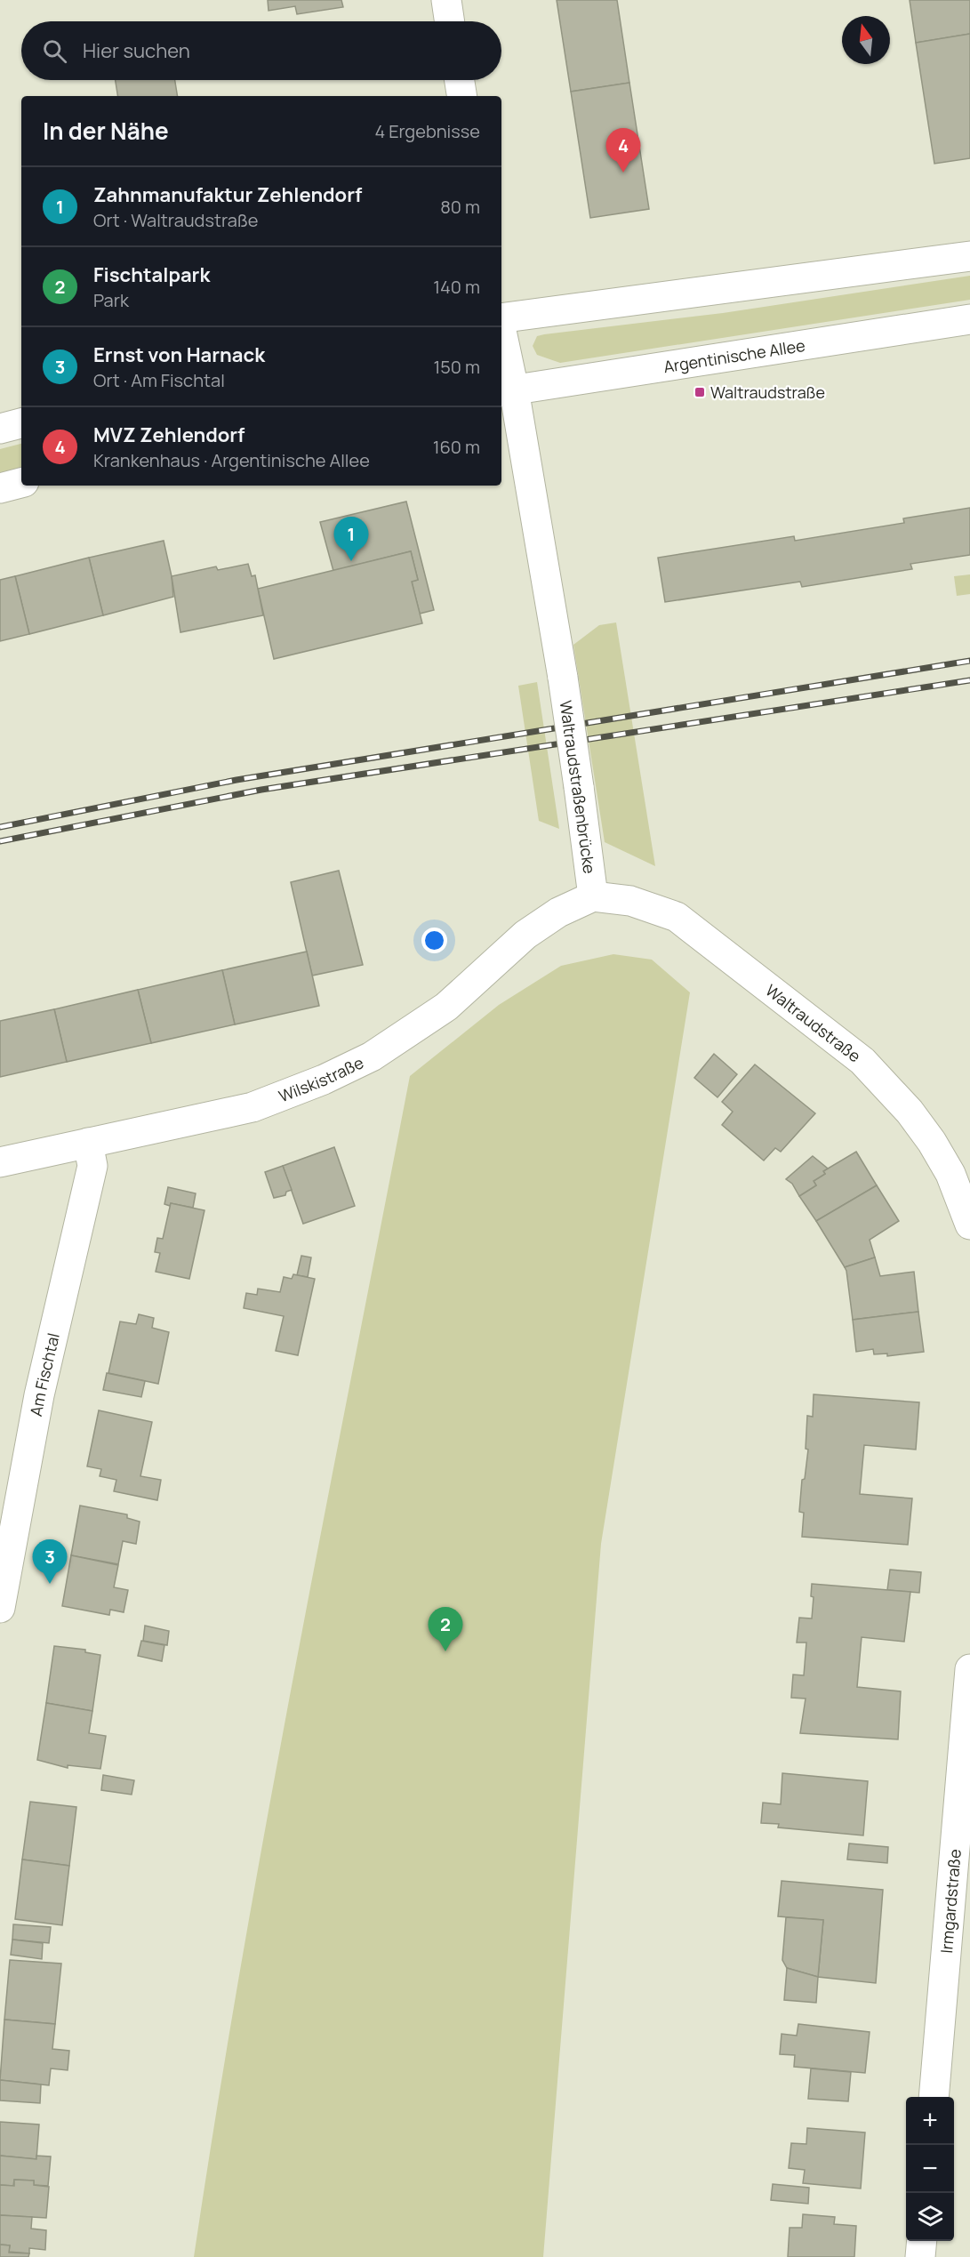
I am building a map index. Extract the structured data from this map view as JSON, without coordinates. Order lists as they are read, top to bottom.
{
  "streets": {
    "street": [
      "Argentinische Allee",
      "Waltraudstraßenbrücke",
      "Waltraudstraße",
      "Wilskistraße",
      "Am Fischtal",
      "Irmgardstraße"
    ]
  },
  "crossings": [
    ["Argentinische Allee", "Waltraudstraßenbrücke"],
    ["Waltraudstraßenbrücke", "Waltraudstraße"],
    ["Waltraudstraßenbrücke", "Wilskistraße"],
    ["Waltraudstraße", "Wilskistraße"],
    ["Wilskistraße", "Am Fischtal"]
  ],
  "places": {
    "transit": ["Waltraudstraße"]
  },
  "north": "top",
  "page": {
    "search": "Hier suchen",
    "heading": ["In der Nähe", "4 Ergebnisse"],
    "pins": [
      "4",
      "1",
      "3",
      "2"
    ],
    "list": [
      {
        "mark": "1",
        "name": "Zahnmanufaktur Zehlendorf",
        "note": "Ort · Waltraudstraße",
        "value": "80 m"
      },
      {
        "mark": "2",
        "name": "Fischtalpark",
        "note": "Park",
        "value": "140 m"
      },
      {
        "mark": "3",
        "name": "Ernst von Harnack",
        "note": "Ort · Am Fischtal",
        "value": "150 m"
      },
      {
        "mark": "4",
        "name": "MVZ Zehlendorf",
        "note": "Krankenhaus · Argentinische Allee",
        "value": "160 m"
      }
    ],
    "map_buttons": ["+", "−"]
  }
}
